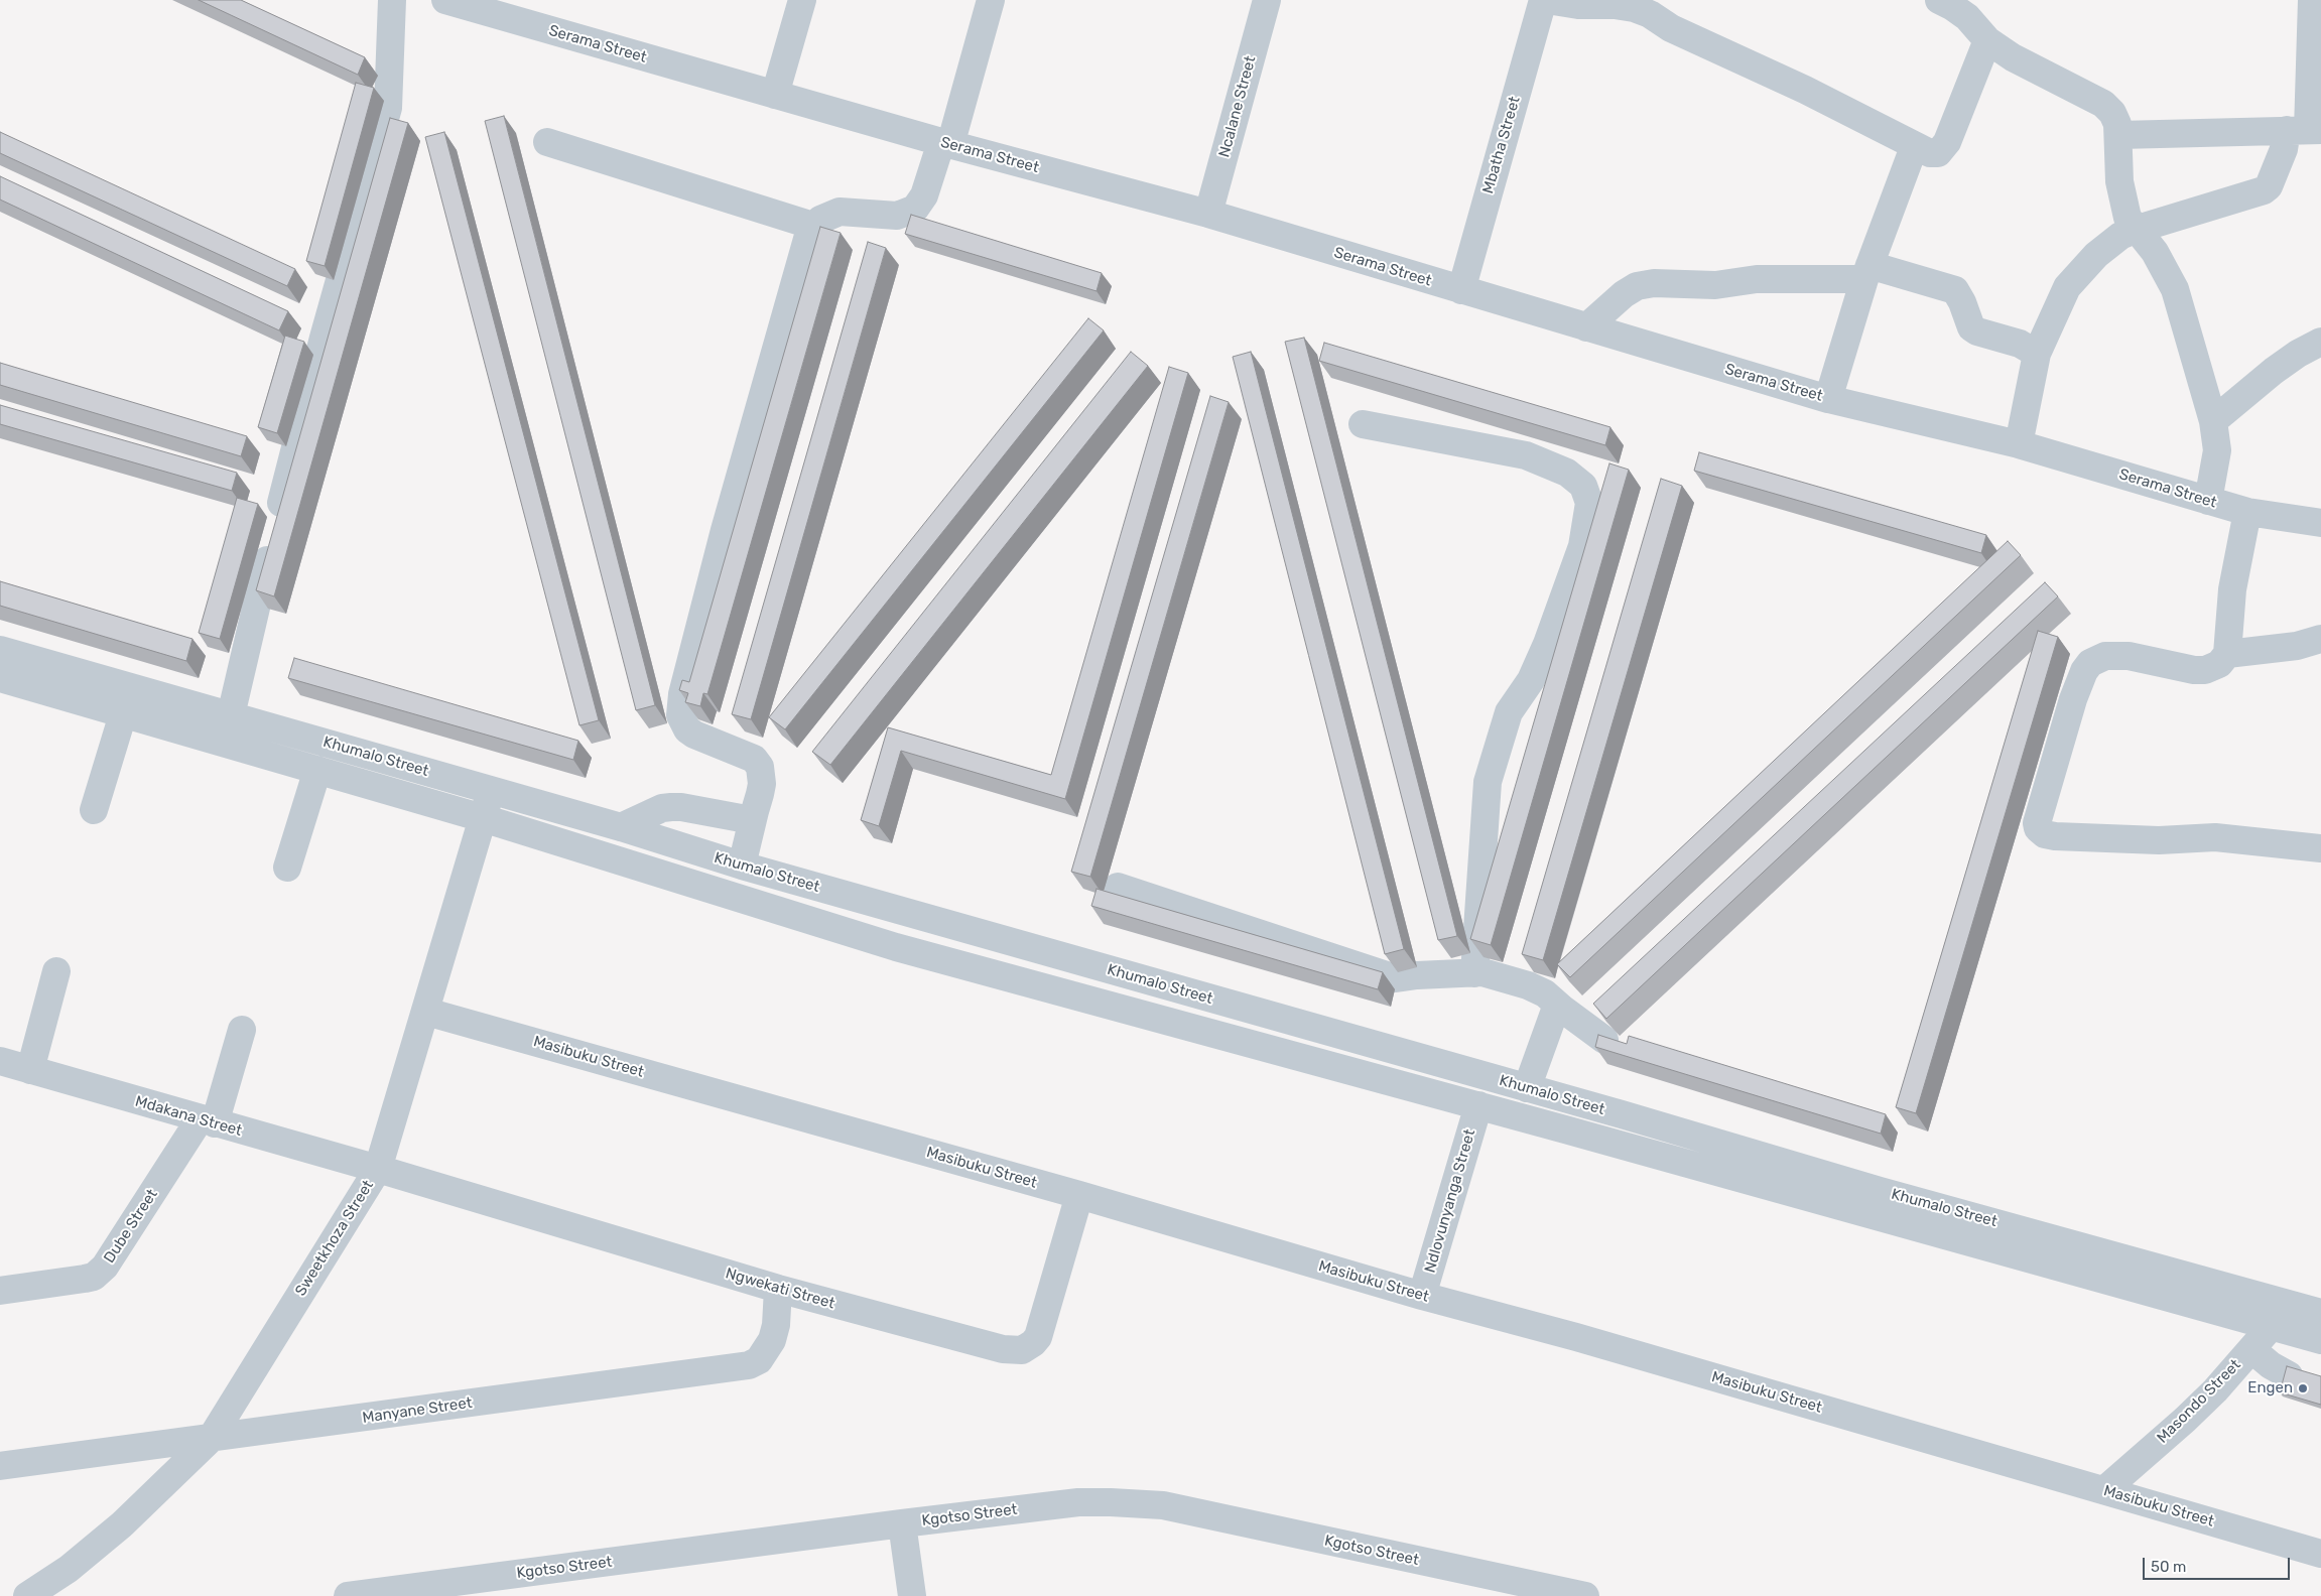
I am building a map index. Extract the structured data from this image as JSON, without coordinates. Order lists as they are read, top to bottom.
{
  "streets": {
    "street": [
      "Serama Street",
      "Ncalane Street",
      "Mbatha Street",
      "Khumalo Street",
      "Masibuku Street",
      "Mdakana Street",
      "Ndlovunyanga Street",
      "Dube Street",
      "Sweetkhoza Street",
      "Ngwekati Street",
      "Masondo Street",
      "Manyane Street",
      "Kgotso Street"
    ]
  },
  "crossings": [
    ["Serama Street", "Ncalane Street"],
    ["Serama Street", "Mbatha Street"],
    ["Khumalo Street", "Ndlovunyanga Street"],
    ["Khumalo Street", "Sweetkhoza Street"],
    ["Khumalo Street", "Masondo Street"],
    ["Masibuku Street", "Ndlovunyanga Street"],
    ["Masibuku Street", "Sweetkhoza Street"],
    ["Masibuku Street", "Ngwekati Street"],
    ["Masibuku Street", "Masondo Street"],
    ["Mdakana Street", "Dube Street"],
    ["Mdakana Street", "Sweetkhoza Street"],
    ["Mdakana Street", "Ngwekati Street"],
    ["Sweetkhoza Street", "Ngwekati Street"],
    ["Sweetkhoza Street", "Manyane Street"],
    ["Ngwekati Street", "Manyane Street"]
  ],
  "places": ["Engen"],
  "scale_bar": "50 m"
}
